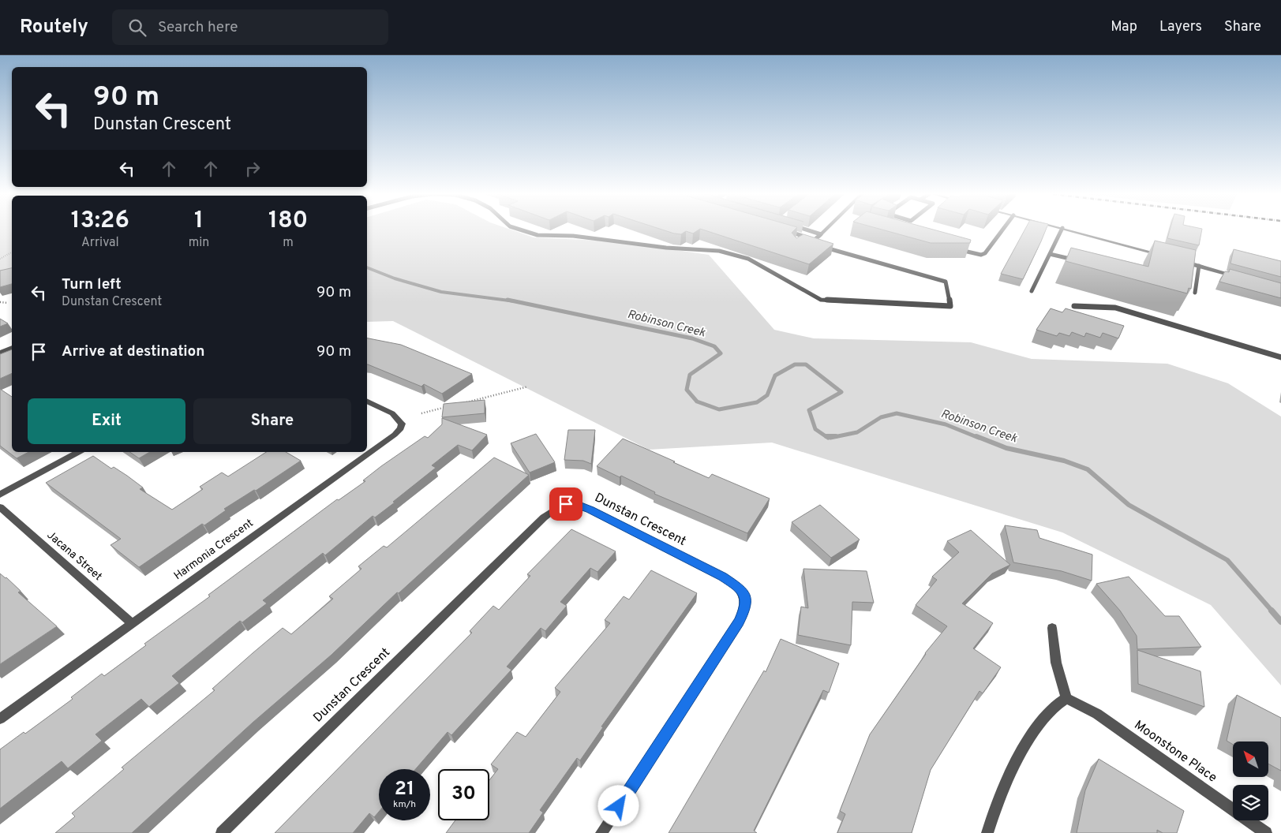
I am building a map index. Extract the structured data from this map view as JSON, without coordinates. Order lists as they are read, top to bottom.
{
  "streets": {
    "street": [
      "Dunstan Crescent",
      "Harmonia Crescent",
      "Jacana Street",
      "Moonstone Place"
    ]
  },
  "crossings": [
    ["Harmonia Crescent", "Jacana Street"]
  ],
  "water": ["Robinson Creek"],
  "north": "top left",
  "page": {
    "header": "Routely",
    "search": "Search here",
    "nav": ["Map", "Layers", "Share"],
    "turn": ["90 m", "Dunstan Crescent"],
    "eta": [
      "13:26",
      "Arrival",
      "1",
      "min",
      "180",
      "m"
    ],
    "list": [
      {
        "name": "Turn left",
        "note": "Dunstan Crescent",
        "value": "90 m"
      },
      {
        "name": "Arrive at destination",
        "value": "90 m"
      }
    ],
    "buttons": ["Exit", "Share"],
    "speed": "21 km/h",
    "limit": "30"
  }
}
